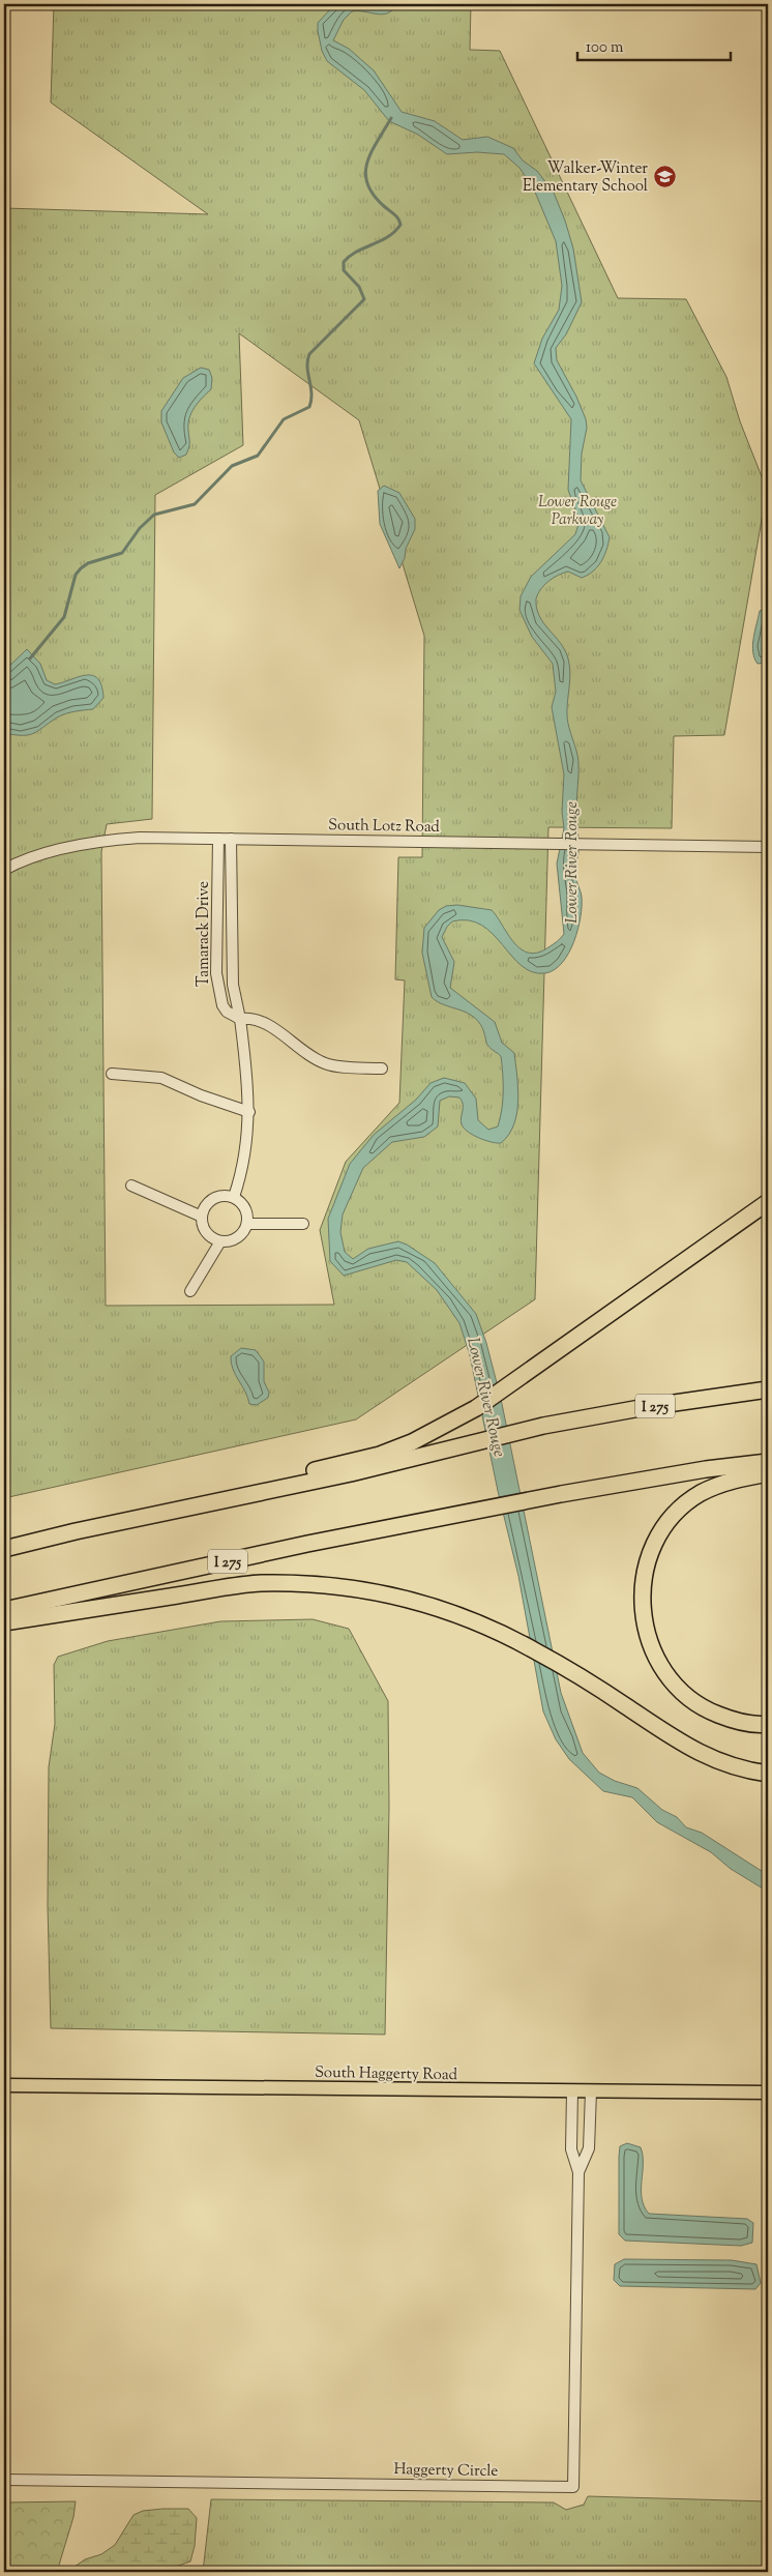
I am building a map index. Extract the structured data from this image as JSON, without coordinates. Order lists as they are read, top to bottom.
{
  "streets": {
    "highway": ["I 275"],
    "main road": ["South Haggerty Road"],
    "street": ["South Lotz Road", "Tamarack Drive", "Haggerty Circle"]
  },
  "crossings": [
    ["South Lotz Road", "Tamarack Drive"],
    ["South Haggerty Road", "Haggerty Circle"]
  ],
  "water": ["Lower River Rouge"],
  "parks": ["Lower Rouge Parkway"],
  "places": {
    "school or university": ["Walker-Winter Elementary School"]
  },
  "scale_bar": "100 m"
}
